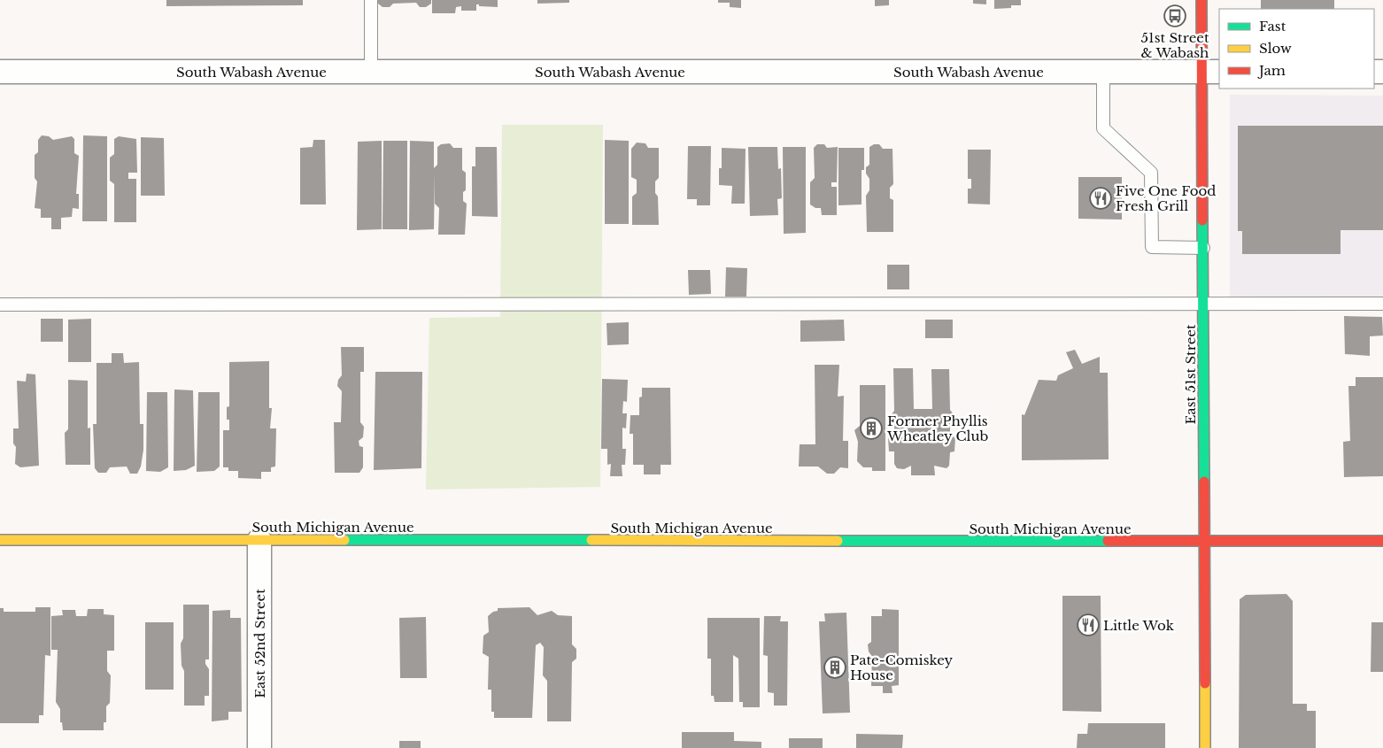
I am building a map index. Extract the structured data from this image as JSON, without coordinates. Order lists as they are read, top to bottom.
{
  "streets": {
    "street": [
      "South Wabash Avenue",
      "East 51st Street",
      "South Michigan Avenue",
      "East 52nd Street"
    ]
  },
  "crossings": [
    ["South Wabash Avenue", "East 51st Street"],
    ["East 51st Street", "South Michigan Avenue"],
    ["South Michigan Avenue", "East 52nd Street"]
  ],
  "places": {
    "bus stop": ["51st Street & Wabash"],
    "restaurant": ["Five One Food Fresh Grill", "Little Wok"],
    "building": ["Former Phyllis Wheatley Club", "Pate-Comiskey House"]
  },
  "legend": ["Fast", "Slow", "Jam"]
}
